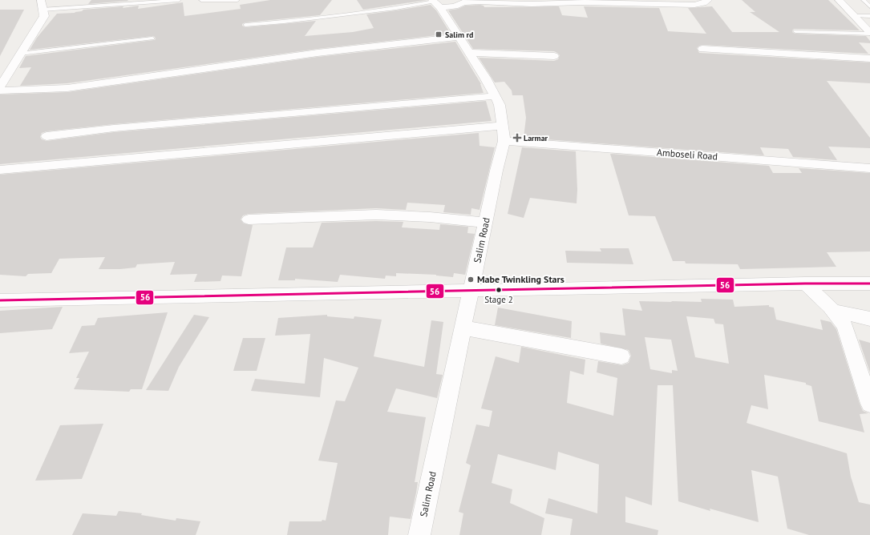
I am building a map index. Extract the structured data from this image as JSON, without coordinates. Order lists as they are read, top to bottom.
{
  "streets": {
    "street": ["Amboseli Road", "Salim Road"]
  },
  "crossings": [
    ["Amboseli Road", "Salim Road"]
  ],
  "places": {
    "transit": ["Salim rd"],
    "health": ["Larmar"],
    "other": ["Mabe Twinkling Stars", "Stage 2"]
  },
  "lines": ["transit line 56"]
}
